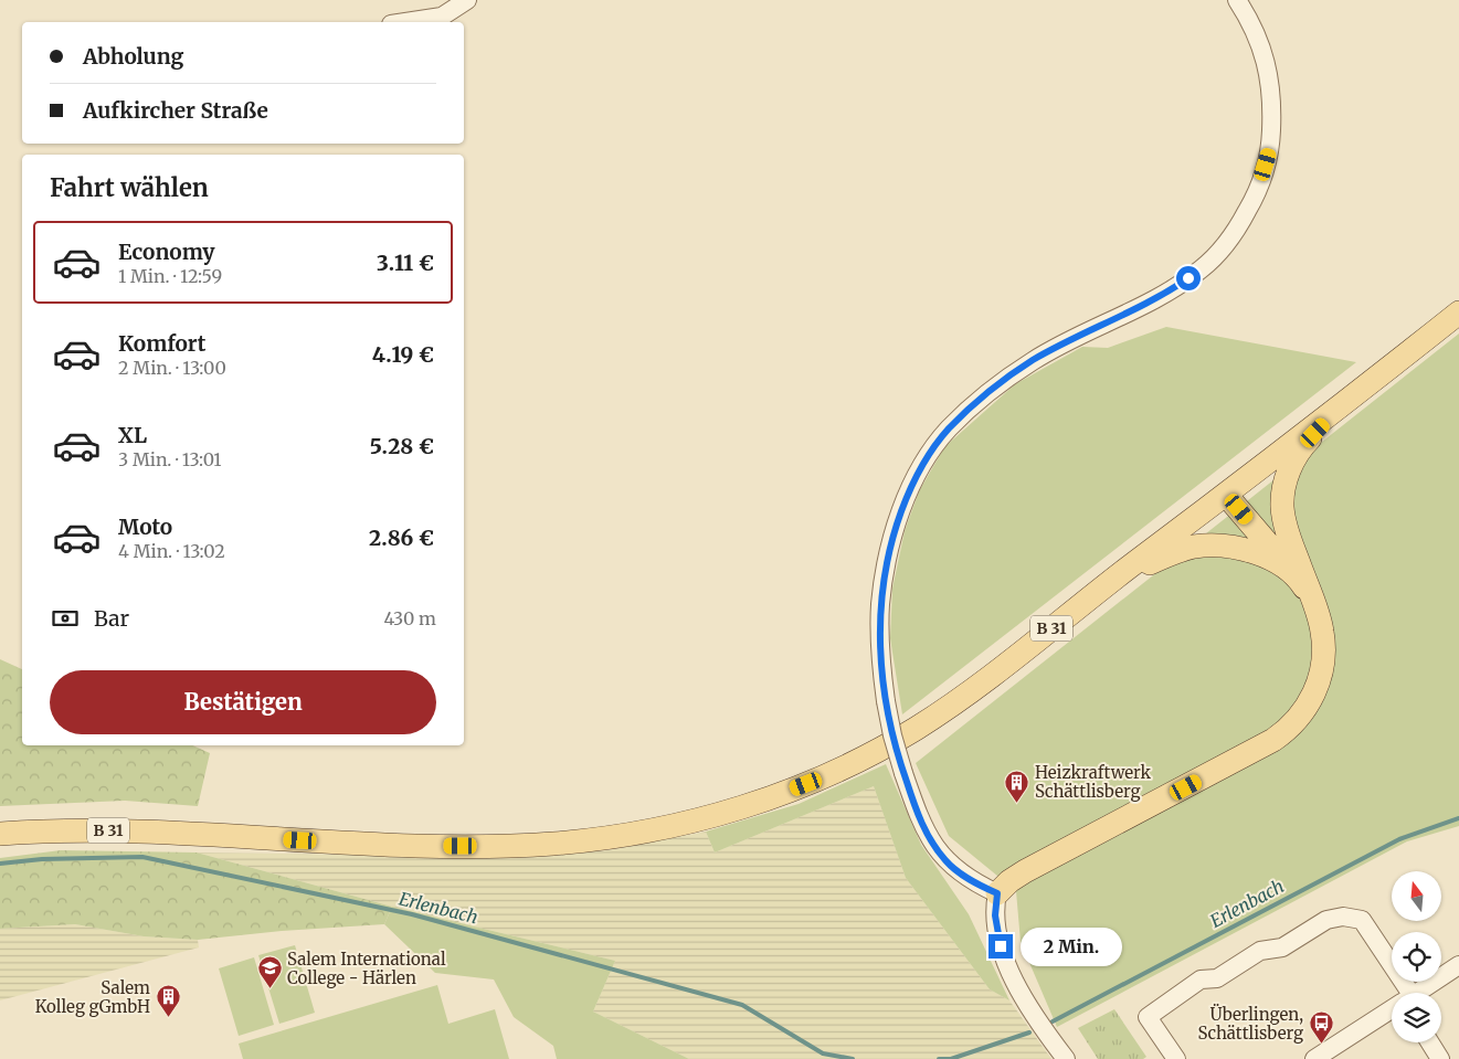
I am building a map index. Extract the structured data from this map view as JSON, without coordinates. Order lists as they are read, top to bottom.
{
  "streets": {
    "main road": ["B 31"]
  },
  "water": ["Erlenbach"],
  "places": {
    "building": ["Heizkraftwerk Schättlisberg", "Salem Kolleg gGmbH"],
    "school or university": ["Salem International College - Härlen"],
    "bus stop": ["Überlingen, Schättlisberg"]
  },
  "north": "top",
  "page": {
    "banner": ["Abholung", "Aufkircher Straße"],
    "heading": "Fahrt wählen",
    "list": [
      {
        "name": "Economy",
        "note": "1 Min. · 12:59",
        "value": "3.11 €"
      },
      {
        "name": "Komfort",
        "note": "2 Min. · 13:00",
        "value": "4.19 €"
      },
      {
        "name": "XL",
        "note": "3 Min. · 13:01",
        "value": "5.28 €"
      },
      {
        "name": "Moto",
        "note": "4 Min. · 13:02",
        "value": "2.86 €"
      }
    ],
    "pay": ["Bar", "430 m"],
    "buttons": "Bestätigen",
    "bubble": "2 Min."
  }
}
